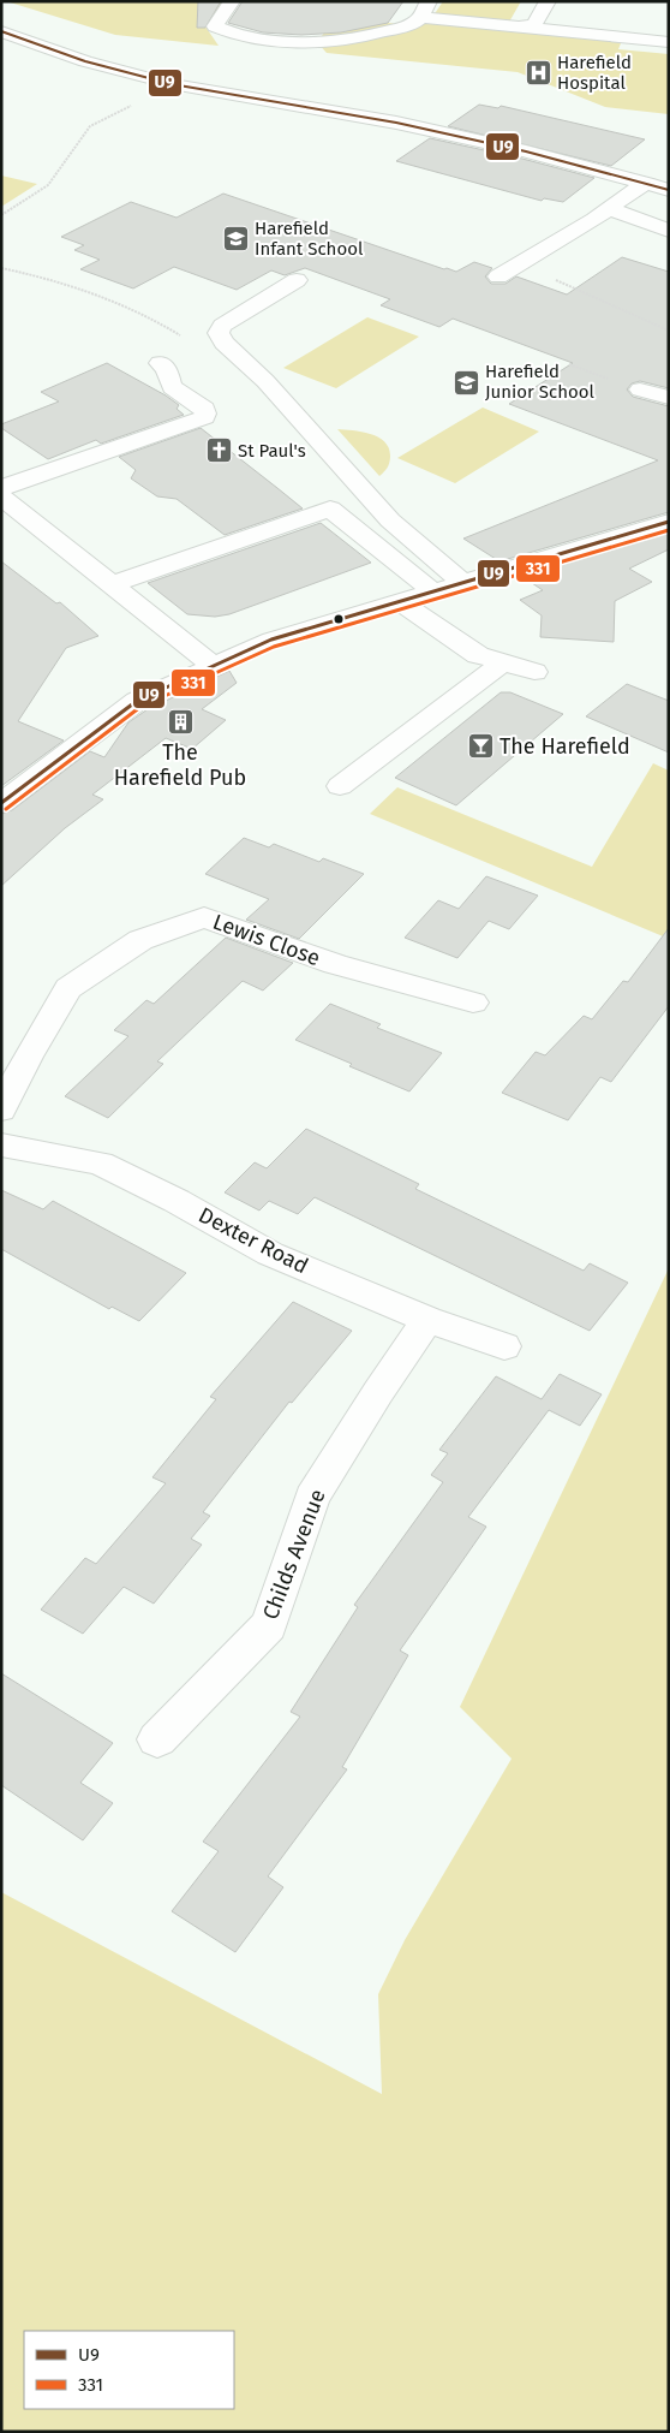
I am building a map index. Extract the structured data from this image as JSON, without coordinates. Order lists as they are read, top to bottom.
{
  "streets": {
    "street": ["Lewis Close", "Dexter Road", "Childs Avenue"]
  },
  "crossings": [
    ["Dexter Road", "Childs Avenue"]
  ],
  "places": {
    "hospital": ["Harefield Hospital"],
    "school or university": ["Harefield Infant School", "Harefield Junior School"],
    "church": ["St Paul's"],
    "building": ["The Harefield Pub"],
    "bar": ["The Harefield"]
  },
  "lines": ["transit line U9", "transit line 331"],
  "legend": ["U9", "331"]
}
